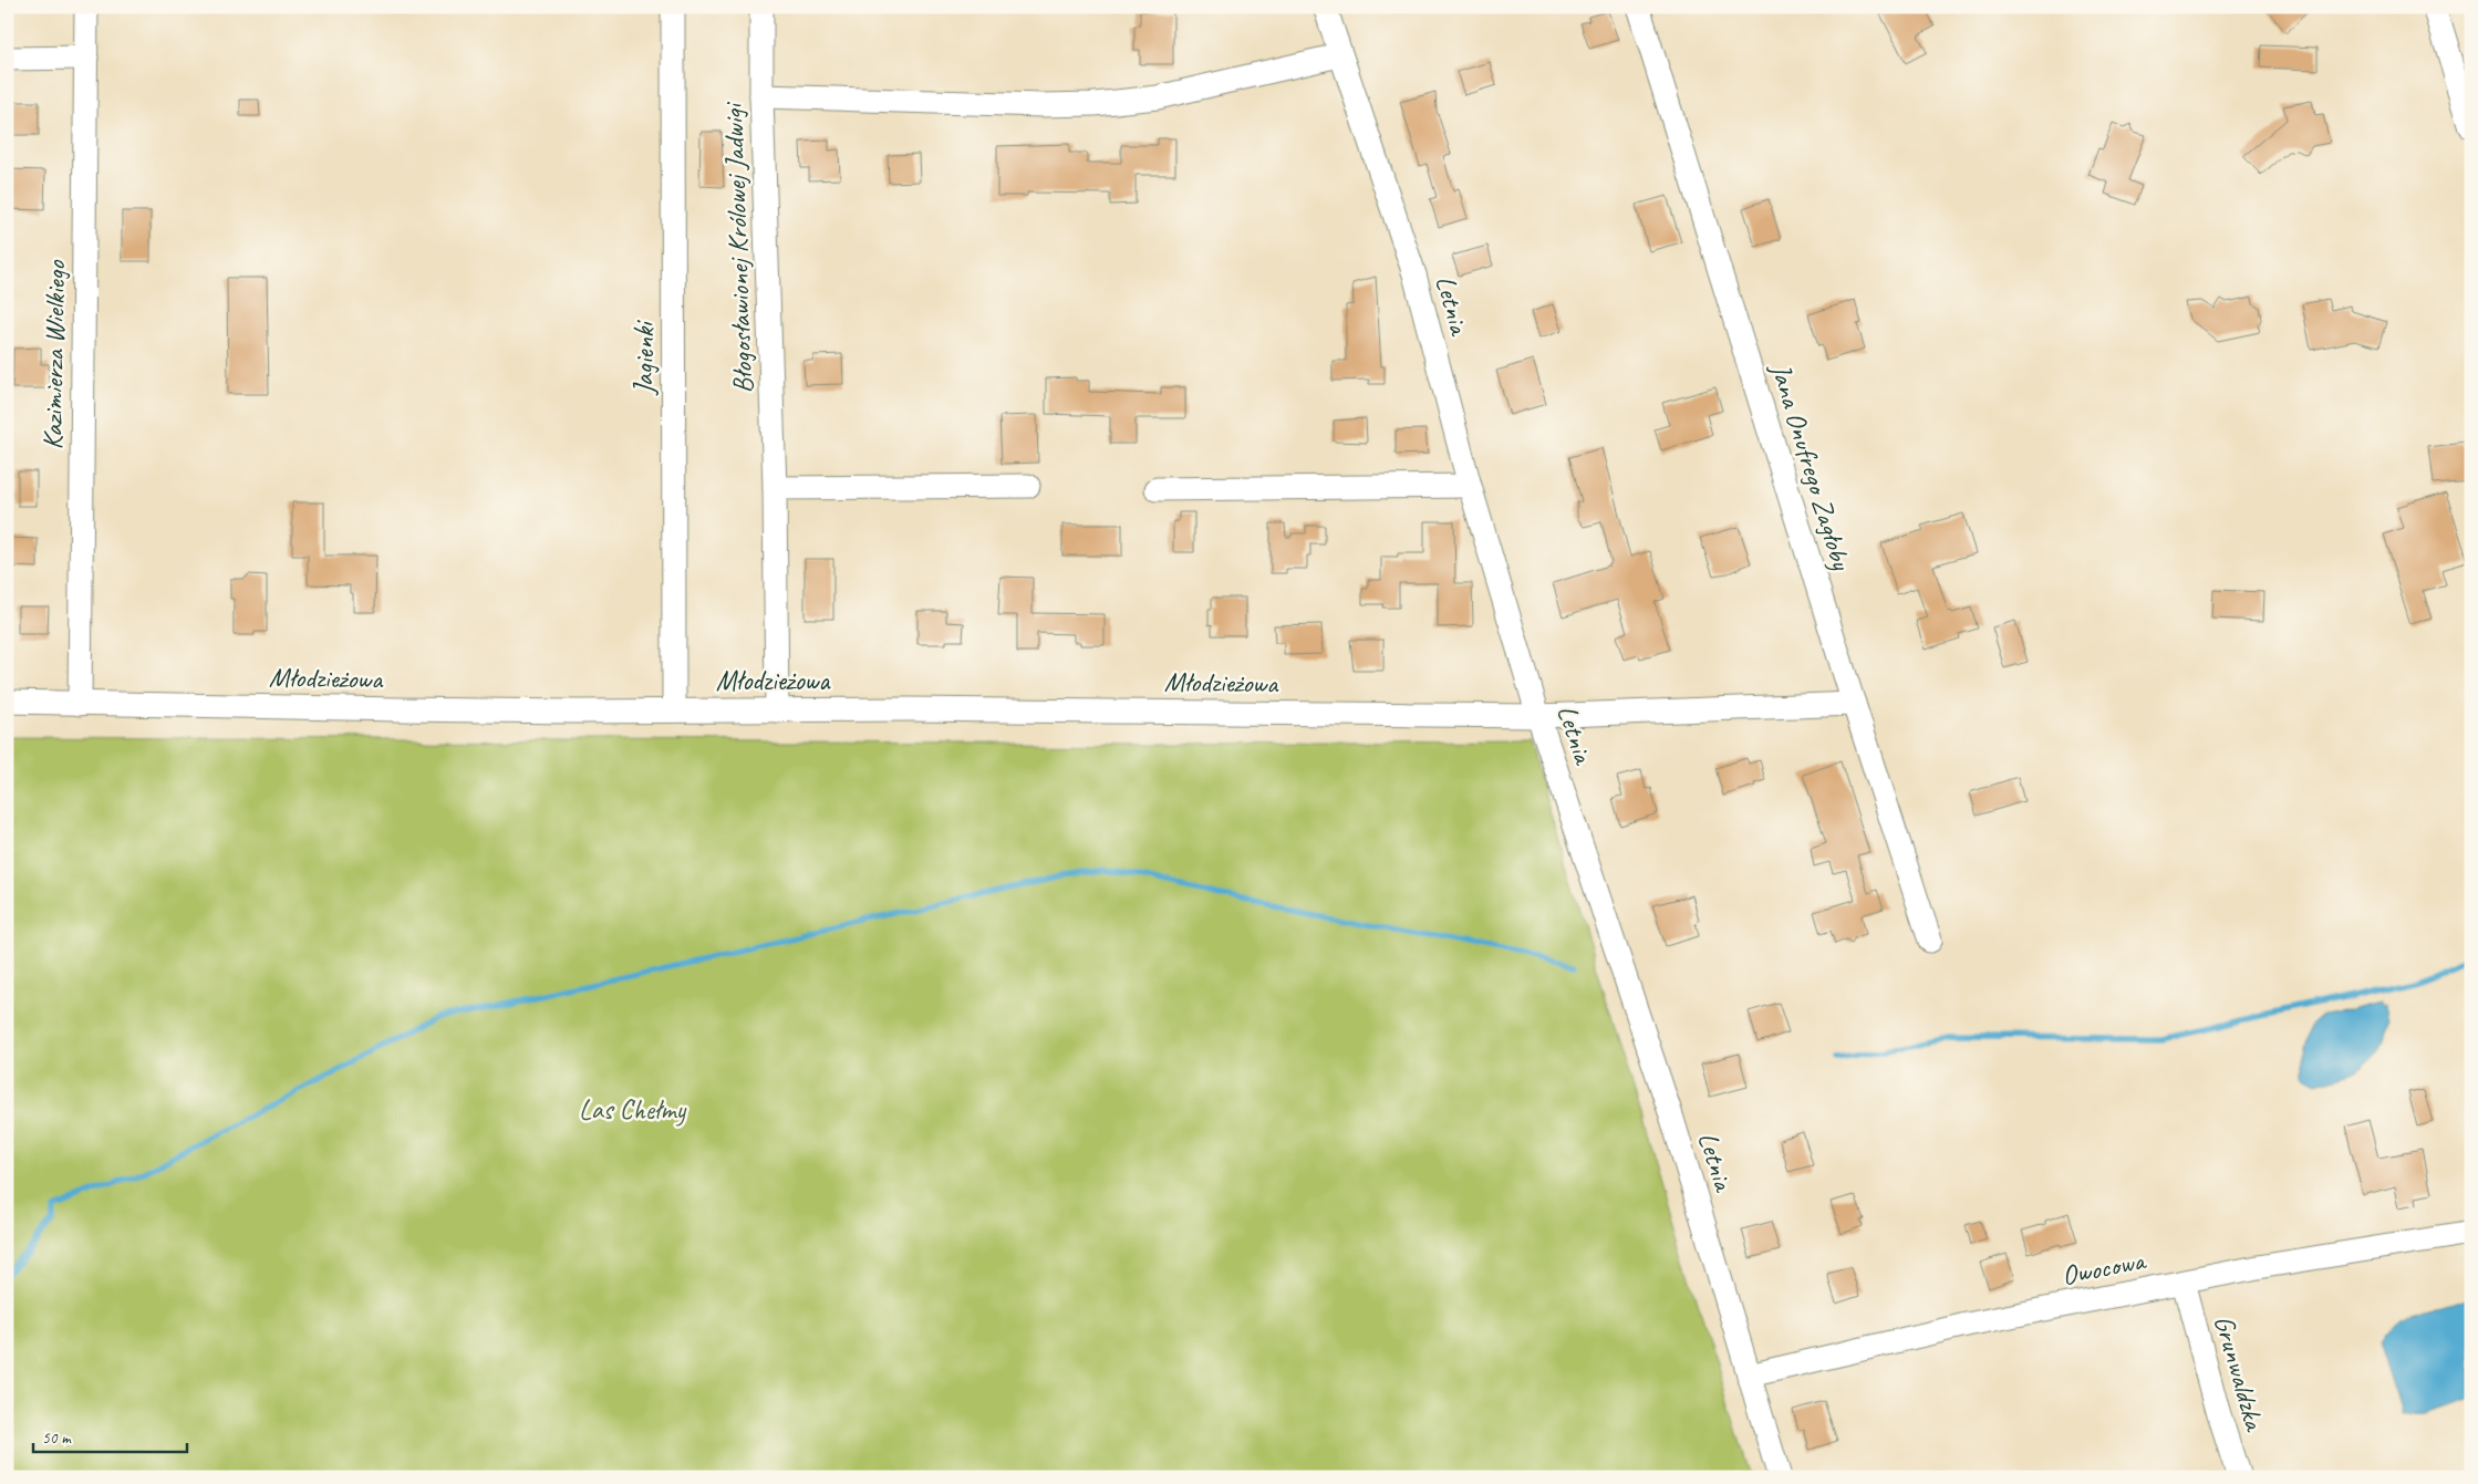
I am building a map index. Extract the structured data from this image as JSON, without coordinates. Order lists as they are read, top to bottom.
{
  "streets": {
    "street": [
      "Błogosławionej Królowej Jadwigi",
      "Letnia",
      "Kazimierza Wielkiego",
      "Jagienki",
      "Jana Onufrego Zagłoby",
      "Młodzieżowa",
      "Owocowa",
      "Grunwaldzka"
    ]
  },
  "crossings": [
    ["Błogosławionej Królowej Jadwigi", "Młodzieżowa"],
    ["Letnia", "Młodzieżowa"],
    ["Letnia", "Owocowa"],
    ["Kazimierza Wielkiego", "Młodzieżowa"],
    ["Jagienki", "Młodzieżowa"],
    ["Jana Onufrego Zagłoby", "Młodzieżowa"],
    ["Owocowa", "Grunwaldzka"]
  ],
  "parks": ["Las Chełmy"],
  "scale_bar": "50 m"
}
